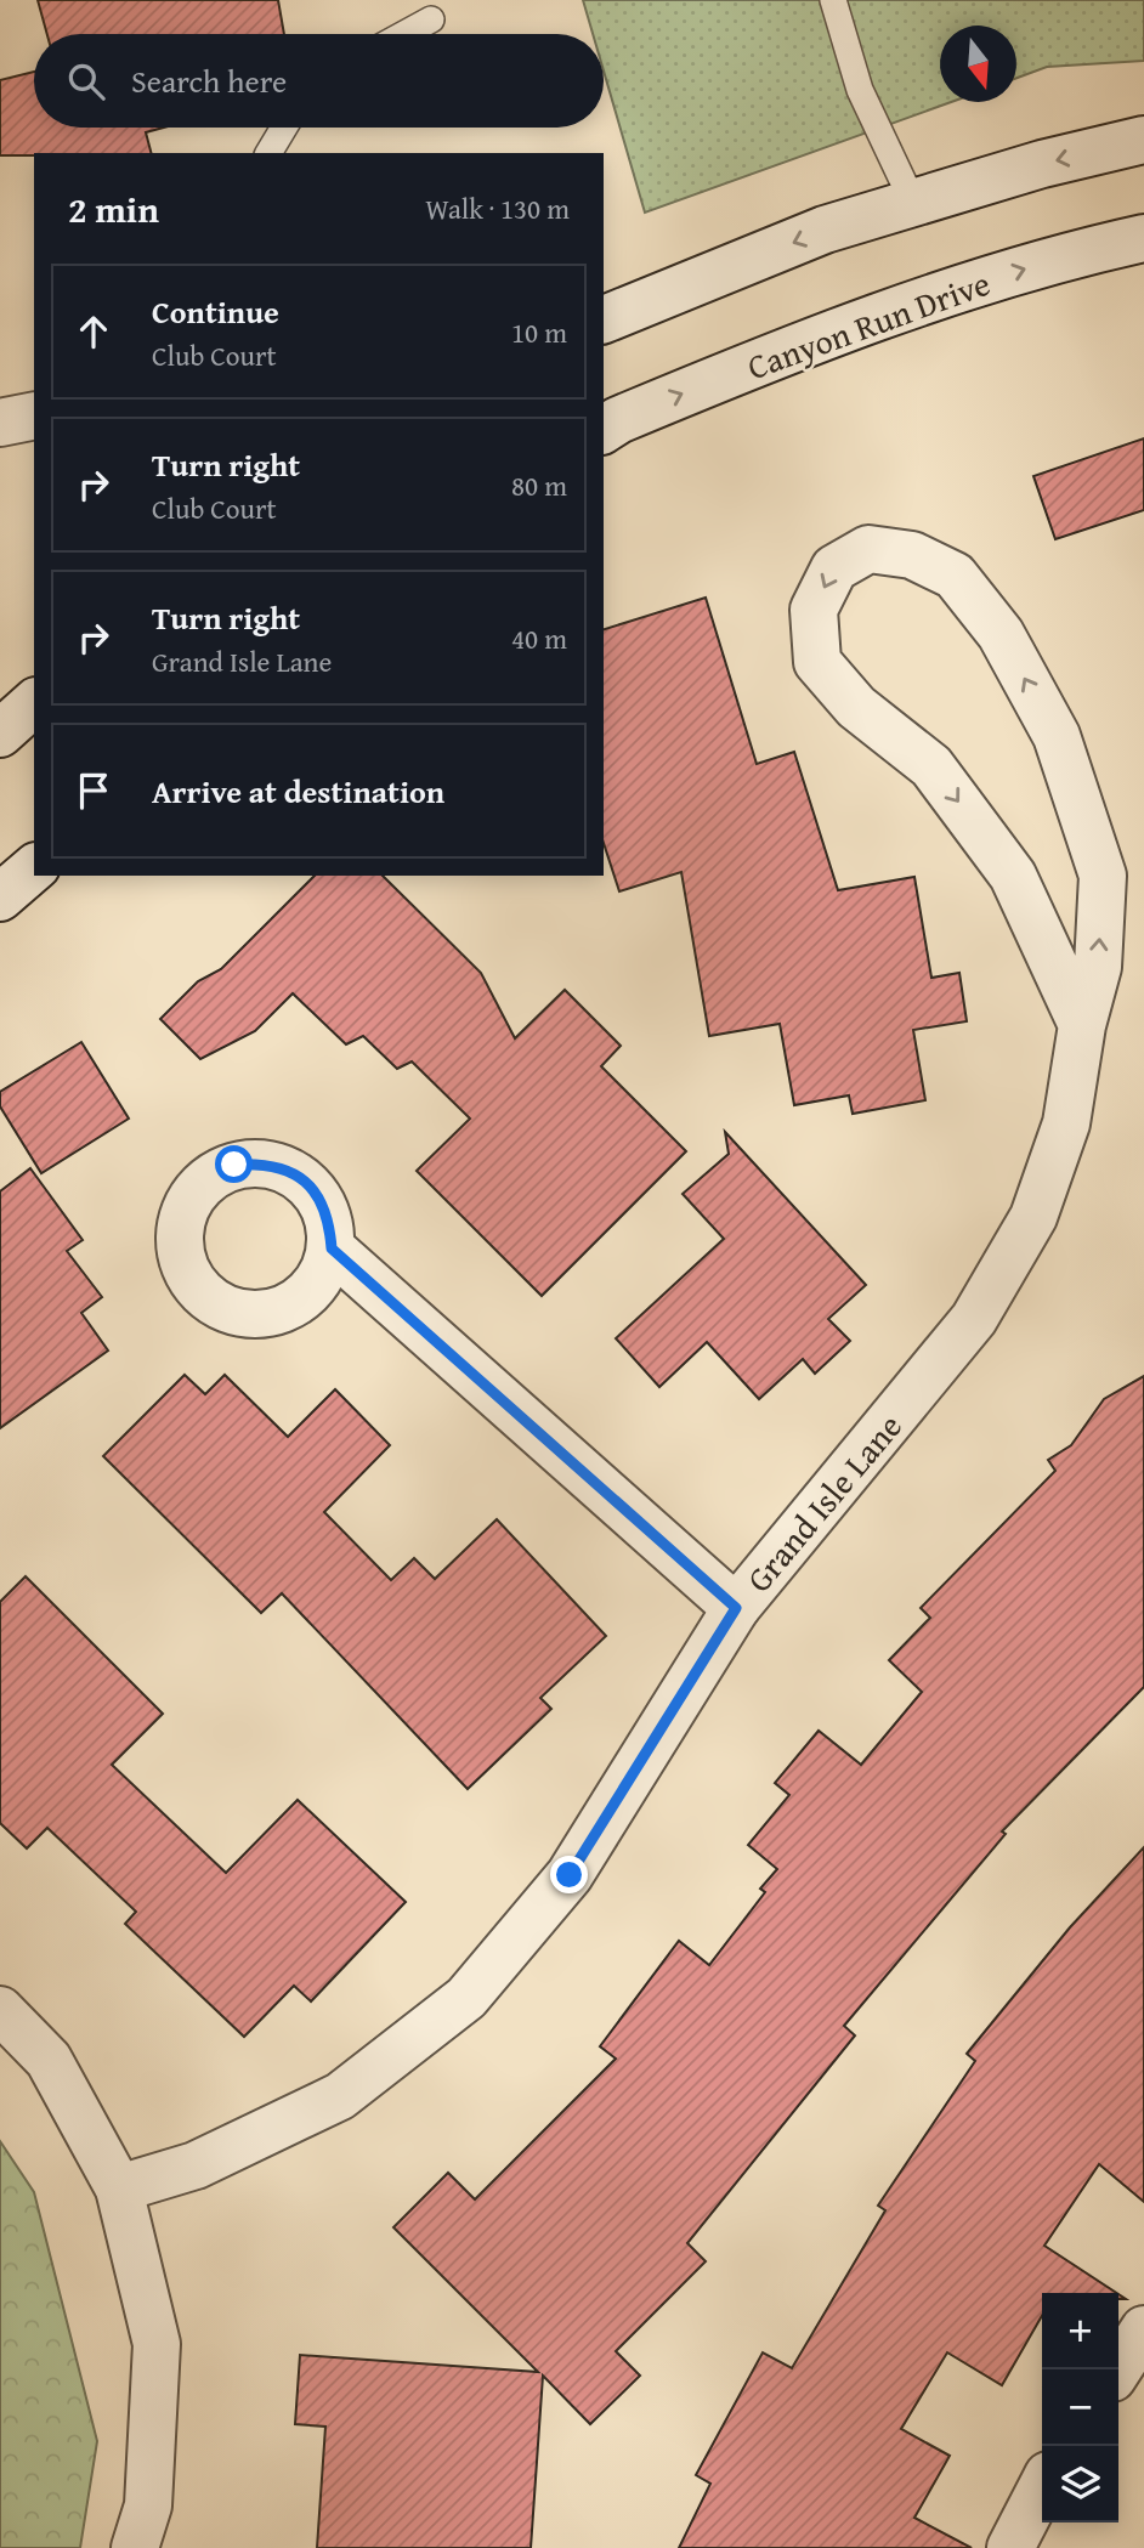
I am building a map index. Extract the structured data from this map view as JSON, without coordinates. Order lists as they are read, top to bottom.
{
  "streets": {
    "street": ["Canyon Run Drive", "Grand Isle Lane"]
  },
  "north": "bottom",
  "page": {
    "search": "Search here",
    "heading": ["2 min", "Walk · 130 m"],
    "list": [
      ["Continue", "Club Court", "10 m"],
      ["Turn right", "Club Court", "80 m"],
      ["Turn right", "Grand Isle Lane", "40 m"],
      "Arrive at destination"
    ],
    "map_buttons": ["+", "−"]
  }
}
